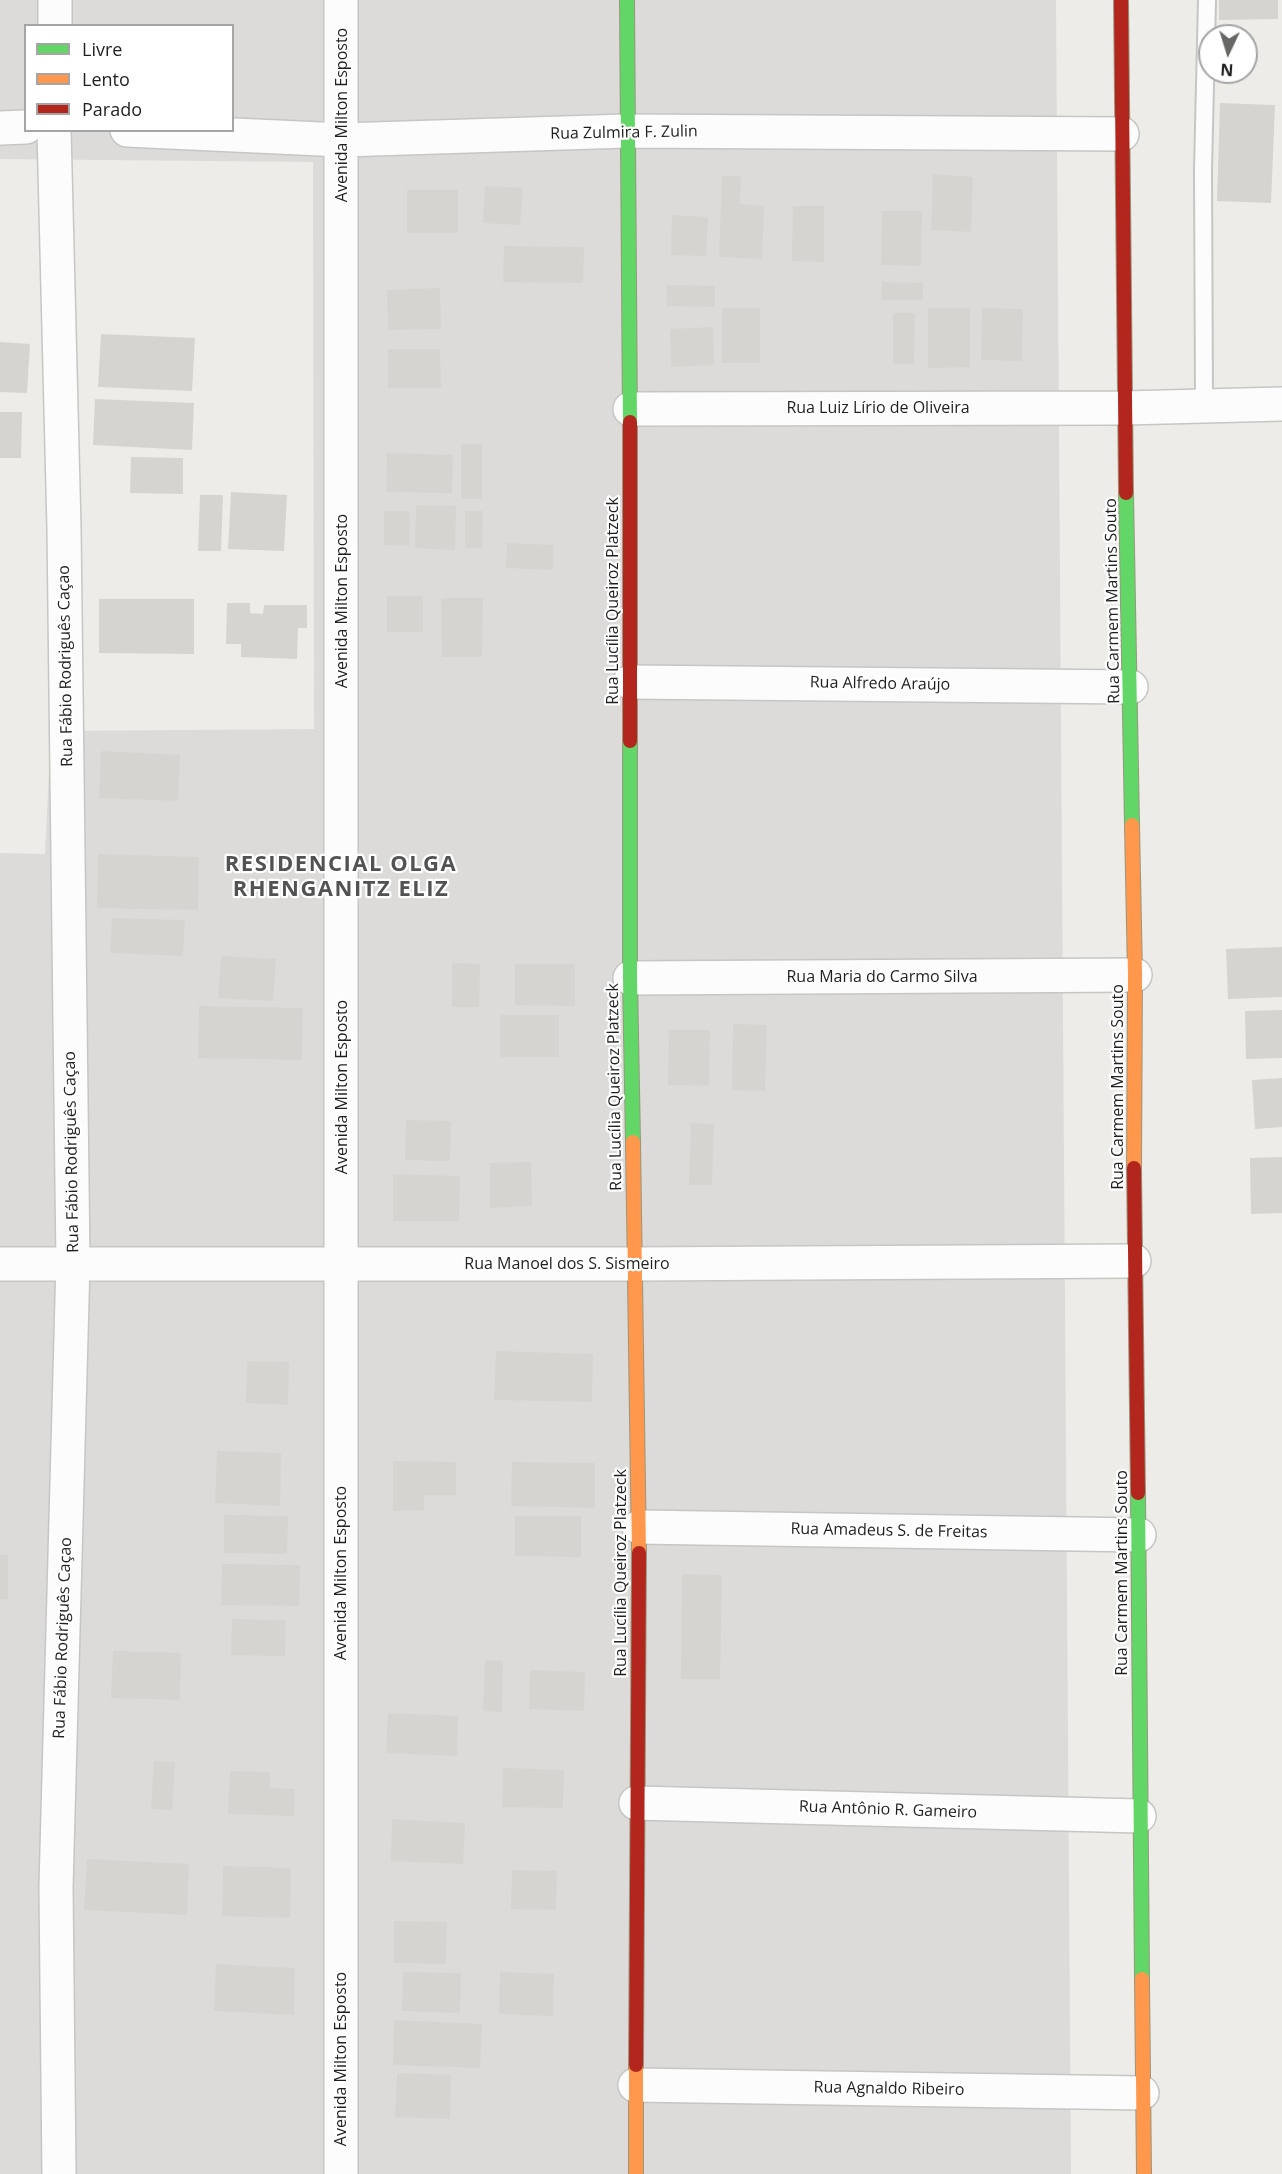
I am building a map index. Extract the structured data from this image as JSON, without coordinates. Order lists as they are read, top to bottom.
{
  "streets": {
    "street": [
      "Avenida Milton Esposto",
      "Rua Zulmira F. Zulin",
      "Rua Luiz Lírio de Oliveira",
      "Rua Lucília Queiroz Platzeck",
      "Rua Carmem Martins Souto",
      "Rua Fábio Rodriguês Caçao",
      "Rua Alfredo Araújo",
      "Rua Maria do Carmo Silva",
      "Rua Manoel dos S. Sismeiro",
      "Rua Amadeus S. de Freitas",
      "Rua Antônio R. Gameiro",
      "Rua Agnaldo Ribeiro"
    ]
  },
  "crossings": [
    ["Avenida Milton Esposto", "Rua Zulmira F. Zulin"],
    ["Avenida Milton Esposto", "Rua Manoel dos S. Sismeiro"],
    ["Rua Zulmira F. Zulin", "Rua Lucília Queiroz Platzeck"],
    ["Rua Zulmira F. Zulin", "Rua Carmem Martins Souto"],
    ["Rua Luiz Lírio de Oliveira", "Rua Lucília Queiroz Platzeck"],
    ["Rua Luiz Lírio de Oliveira", "Rua Carmem Martins Souto"],
    ["Rua Lucília Queiroz Platzeck", "Rua Alfredo Araújo"],
    ["Rua Lucília Queiroz Platzeck", "Rua Maria do Carmo Silva"],
    ["Rua Lucília Queiroz Platzeck", "Rua Manoel dos S. Sismeiro"],
    ["Rua Lucília Queiroz Platzeck", "Rua Amadeus S. de Freitas"],
    ["Rua Lucília Queiroz Platzeck", "Rua Antônio R. Gameiro"],
    ["Rua Lucília Queiroz Platzeck", "Rua Agnaldo Ribeiro"],
    ["Rua Carmem Martins Souto", "Rua Alfredo Araújo"],
    ["Rua Carmem Martins Souto", "Rua Maria do Carmo Silva"],
    ["Rua Carmem Martins Souto", "Rua Manoel dos S. Sismeiro"],
    ["Rua Carmem Martins Souto", "Rua Amadeus S. de Freitas"],
    ["Rua Carmem Martins Souto", "Rua Antônio R. Gameiro"],
    ["Rua Carmem Martins Souto", "Rua Agnaldo Ribeiro"],
    ["Rua Fábio Rodriguês Caçao", "Rua Manoel dos S. Sismeiro"]
  ],
  "districts": ["RESIDENCIAL OLGA RHENGANITZ ELIZ"],
  "legend": ["Livre", "Lento", "Parado"],
  "north": "bottom"
}
